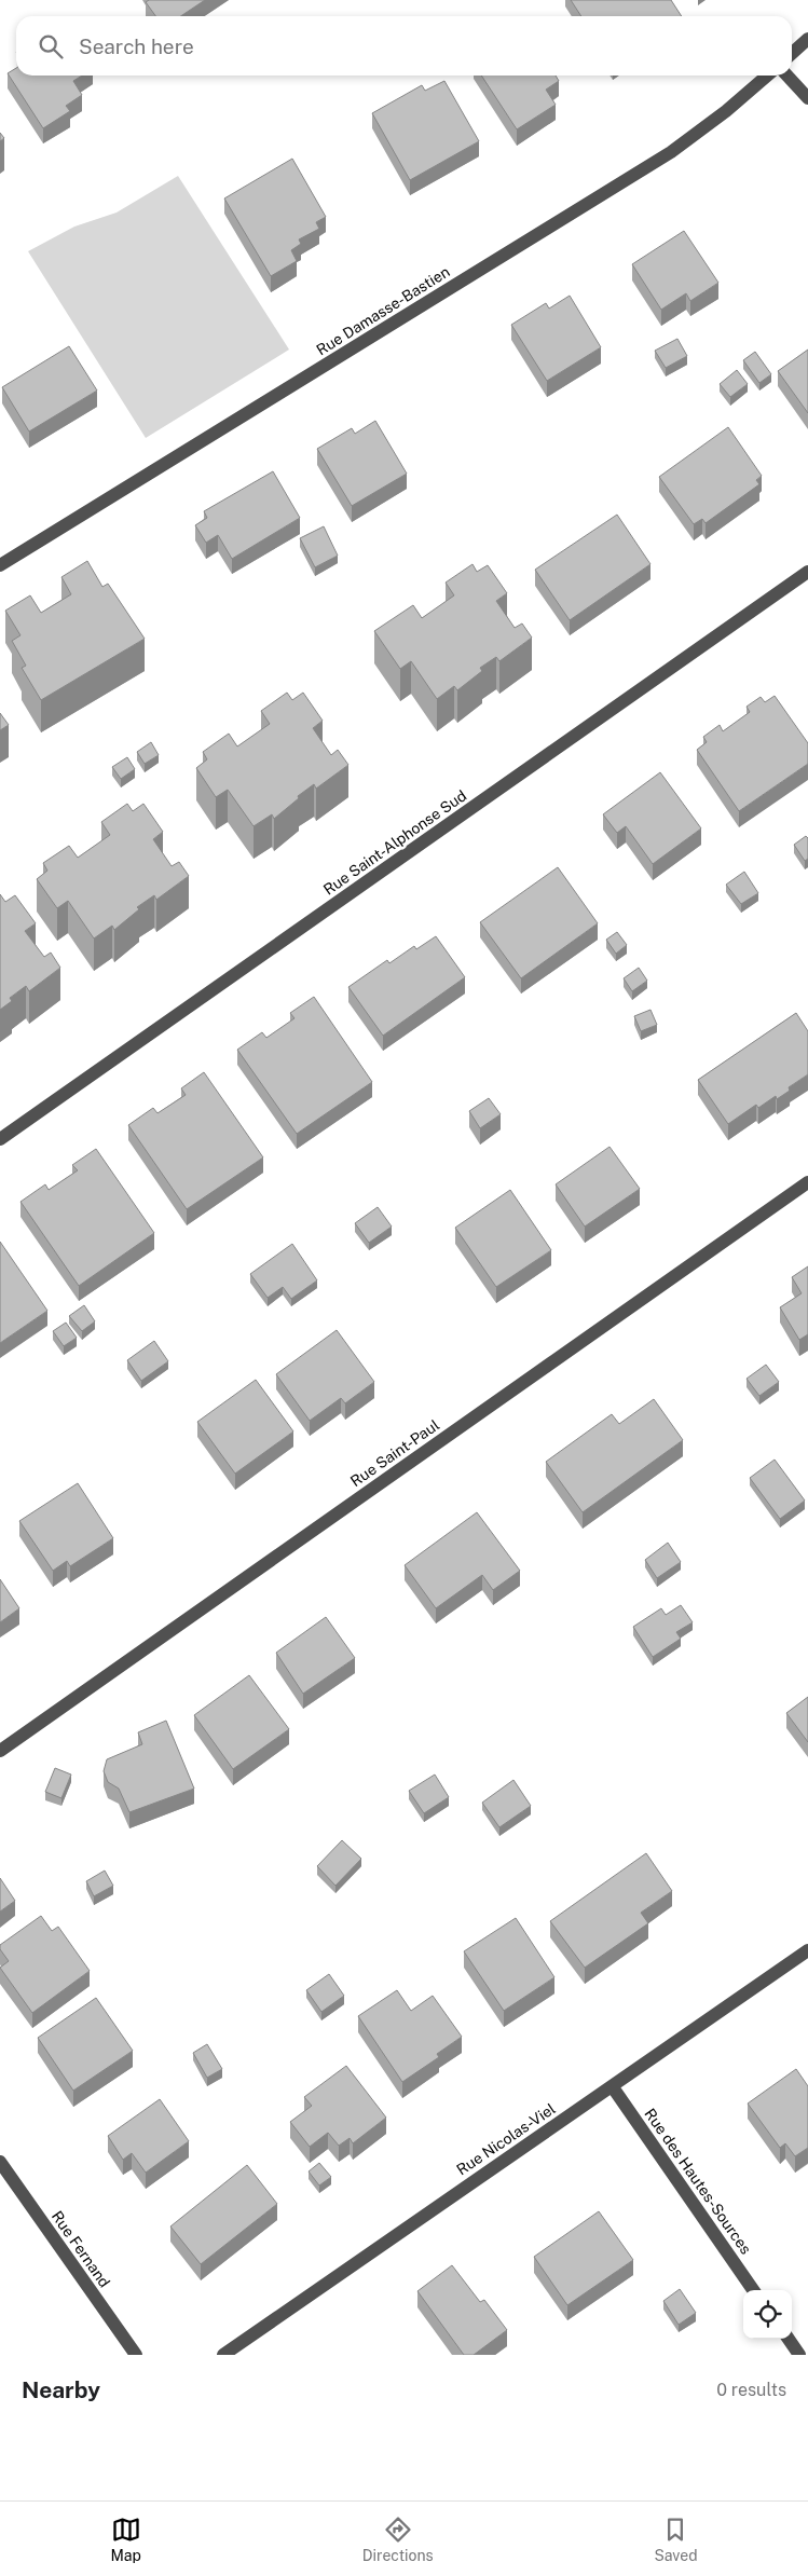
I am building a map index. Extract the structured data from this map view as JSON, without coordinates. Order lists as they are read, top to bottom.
{
  "streets": {
    "street": [
      "Rue Damasse-Bastien",
      "Rue Saint-Alphonse Sud",
      "Rue Saint-Paul",
      "Rue Nicolas-Viel",
      "Rue des Hautes-Sources",
      "Rue Fernand"
    ]
  },
  "crossings": [
    ["Rue Nicolas-Viel", "Rue des Hautes-Sources"]
  ],
  "page": {
    "search": "Search here",
    "heading": ["Nearby", "0 results"],
    "nav": ["Map", "Directions", "Saved"]
  }
}
